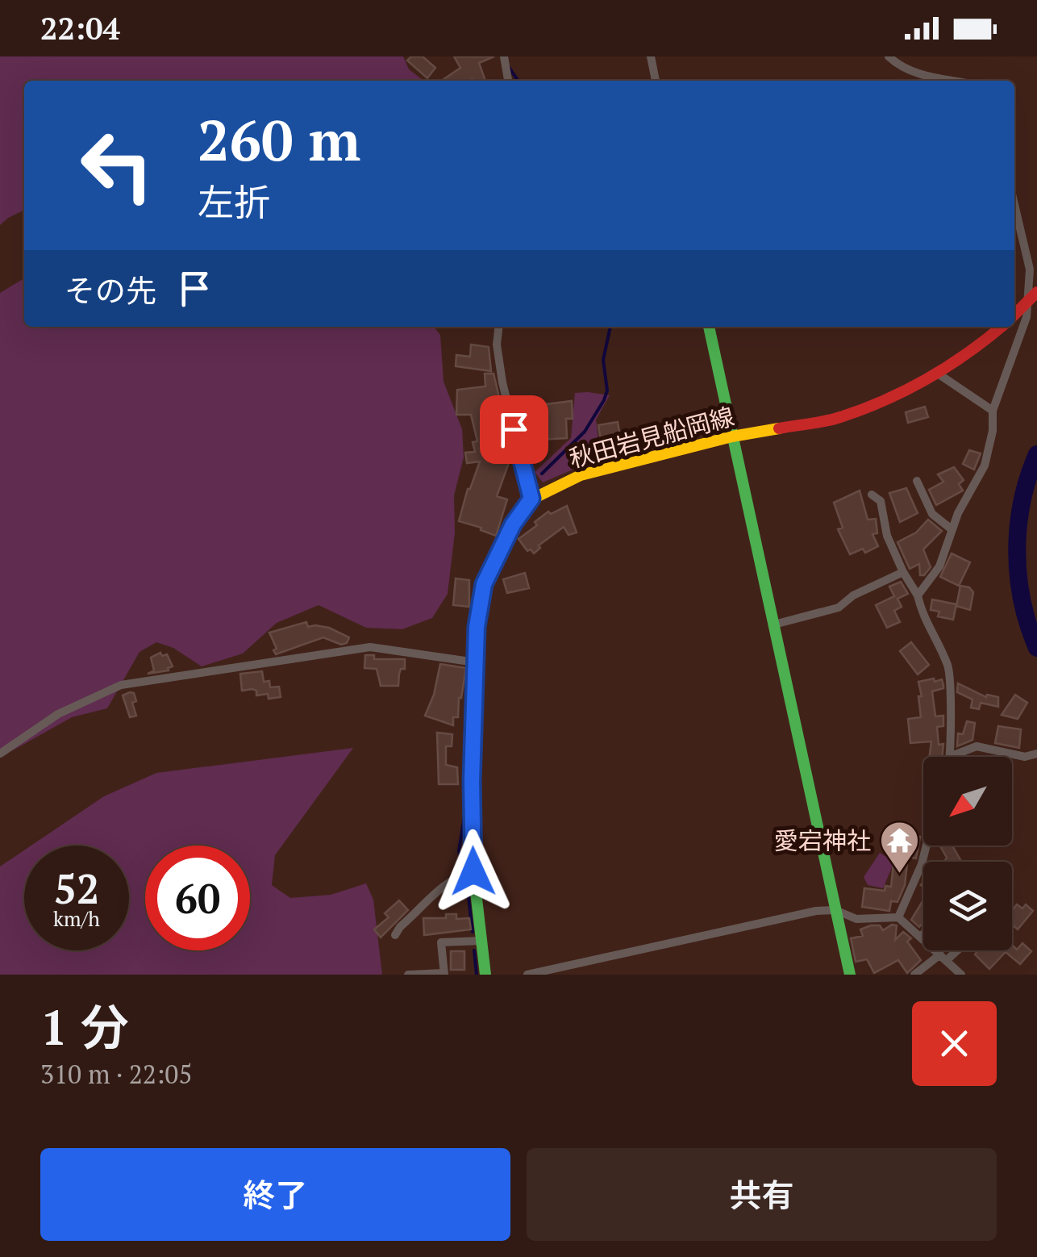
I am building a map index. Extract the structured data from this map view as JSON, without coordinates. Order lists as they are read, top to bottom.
{
  "streets": {
    "main road": ["秋田岩見船岡線"]
  },
  "places": {
    "temple": ["愛宕神社"]
  },
  "north": "bottom left",
  "page": {
    "status": "22:04",
    "turn": ["260 m", "左折"],
    "then": "その先",
    "speed": "52 km/h",
    "limit": "60",
    "heading": ["1 分", "310 m · 22:05"],
    "buttons": ["終了", "共有"]
  }
}
